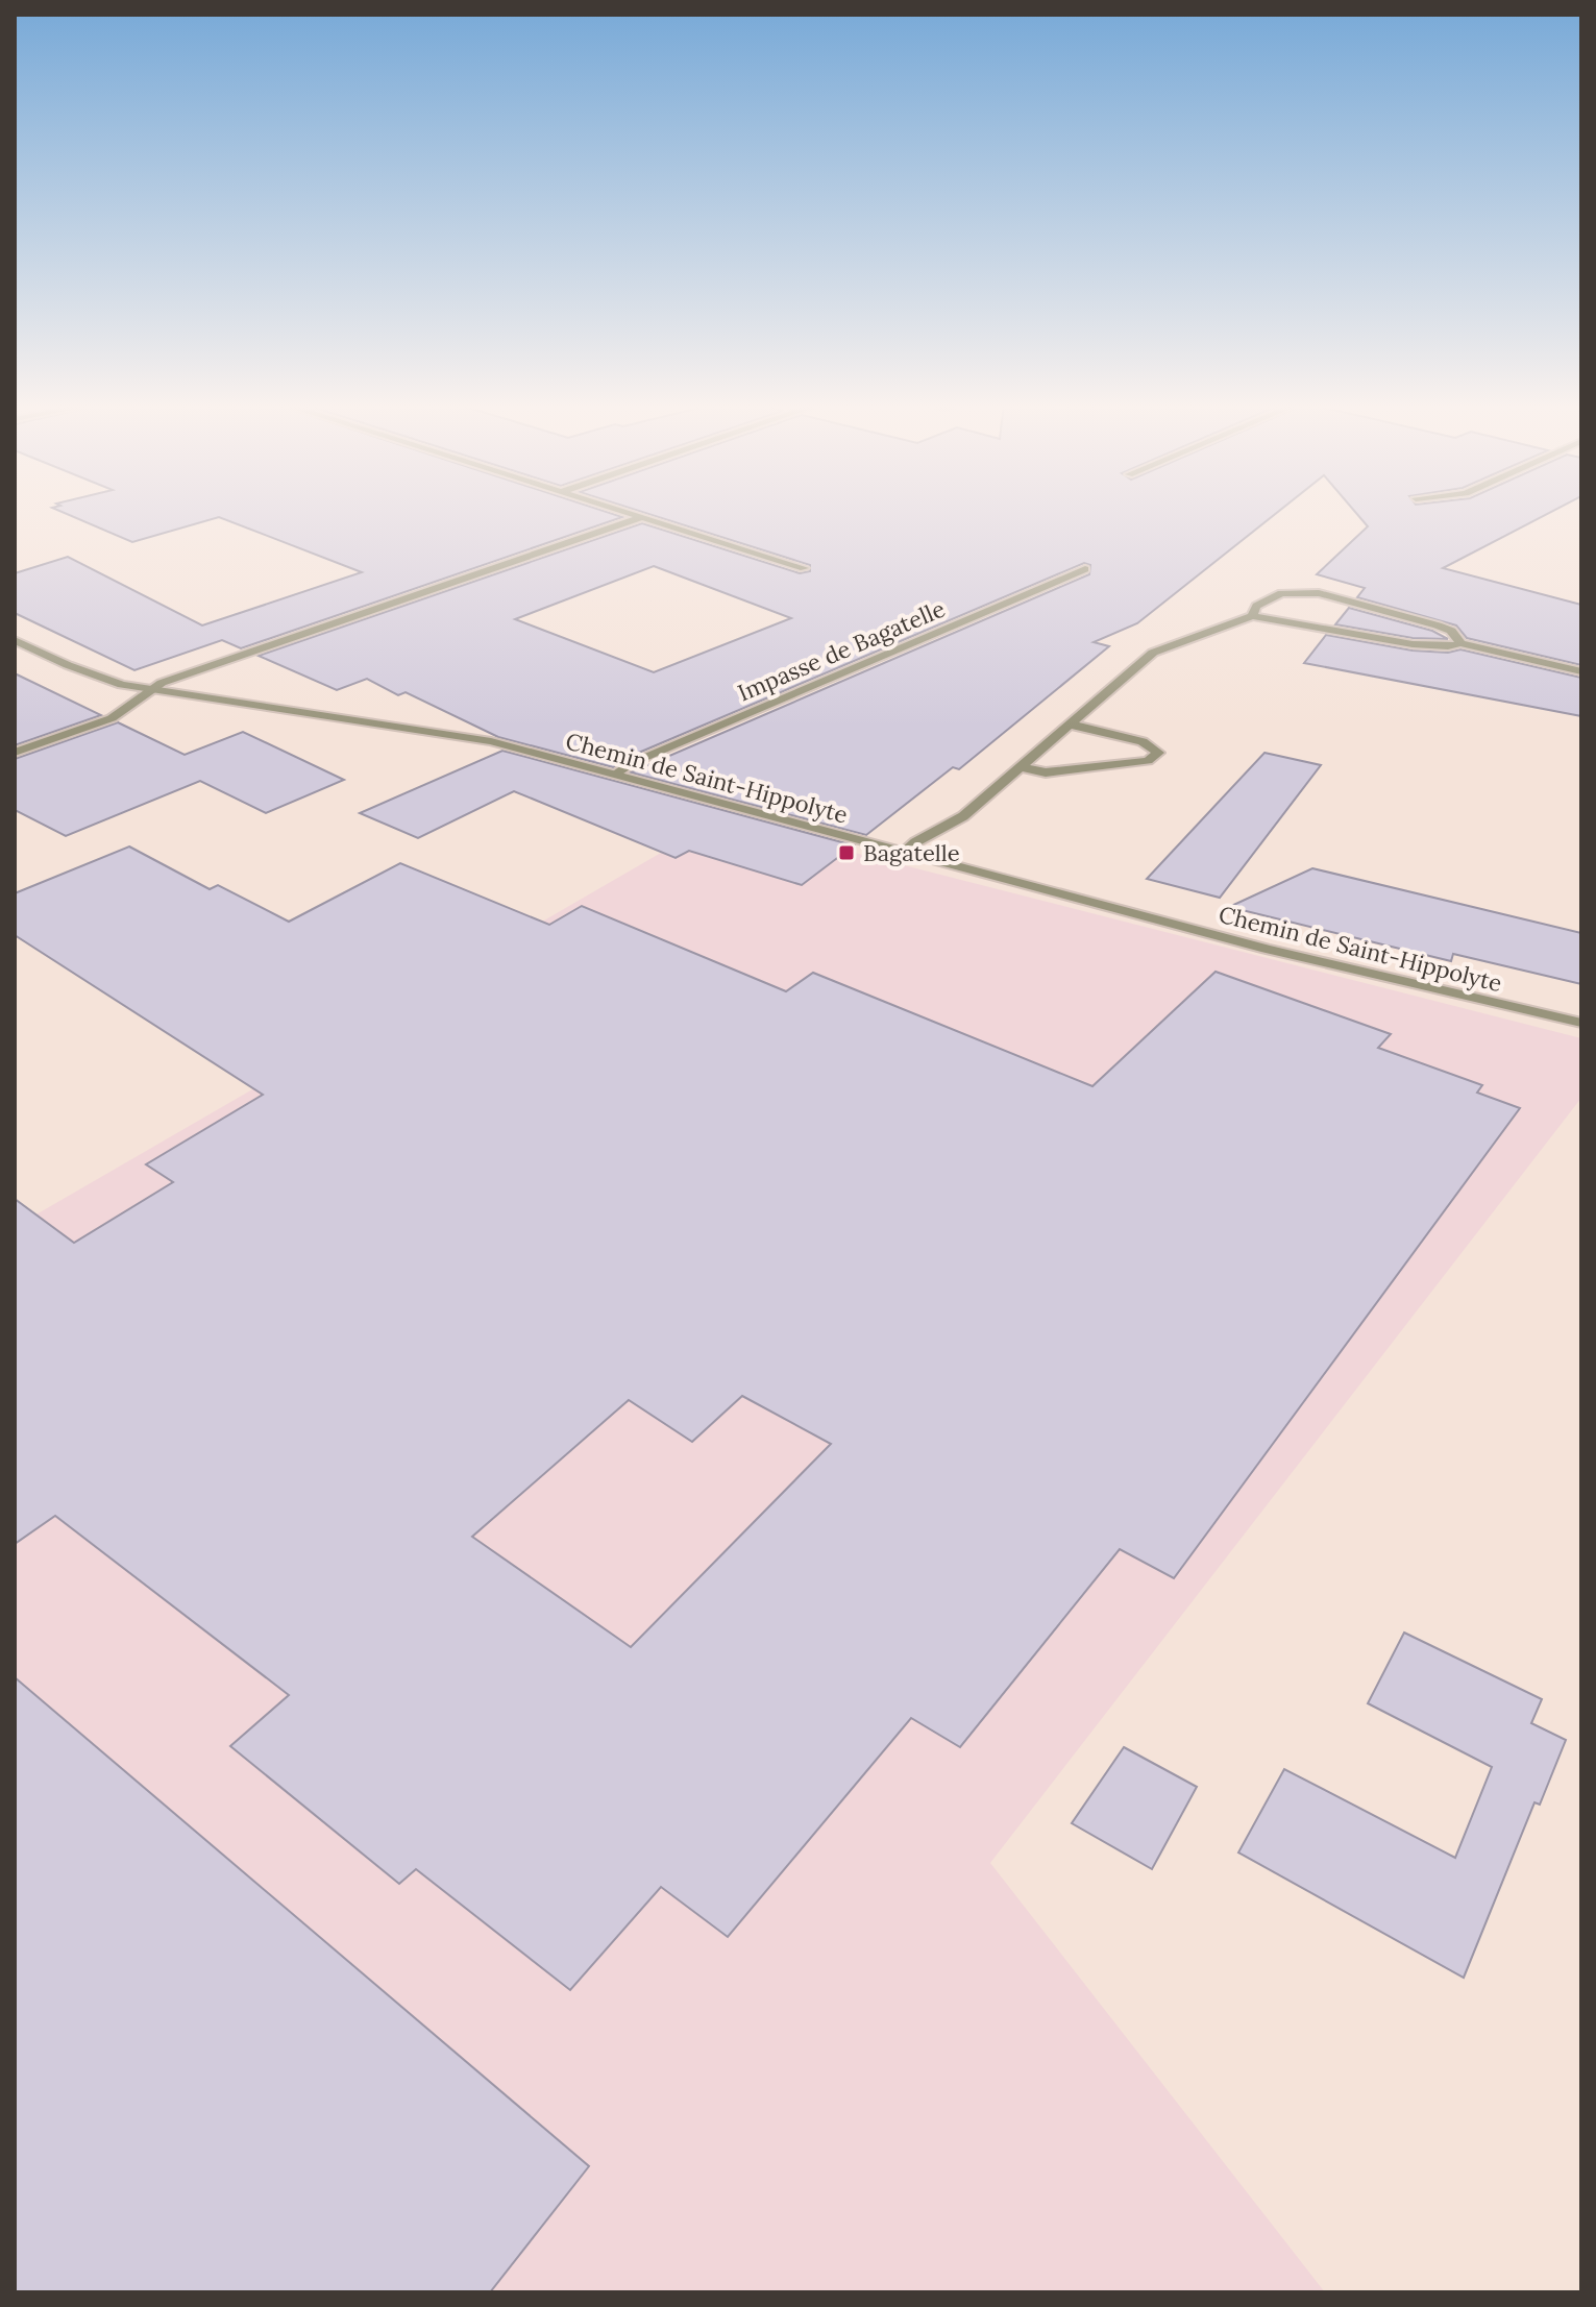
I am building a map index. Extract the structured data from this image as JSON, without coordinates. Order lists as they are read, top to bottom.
{
  "streets": {
    "street": ["Impasse de Bagatelle", "Chemin de Saint-Hippolyte"]
  },
  "crossings": [
    ["Impasse de Bagatelle", "Chemin de Saint-Hippolyte"]
  ],
  "places": {
    "transit": ["Bagatelle"]
  }
}
